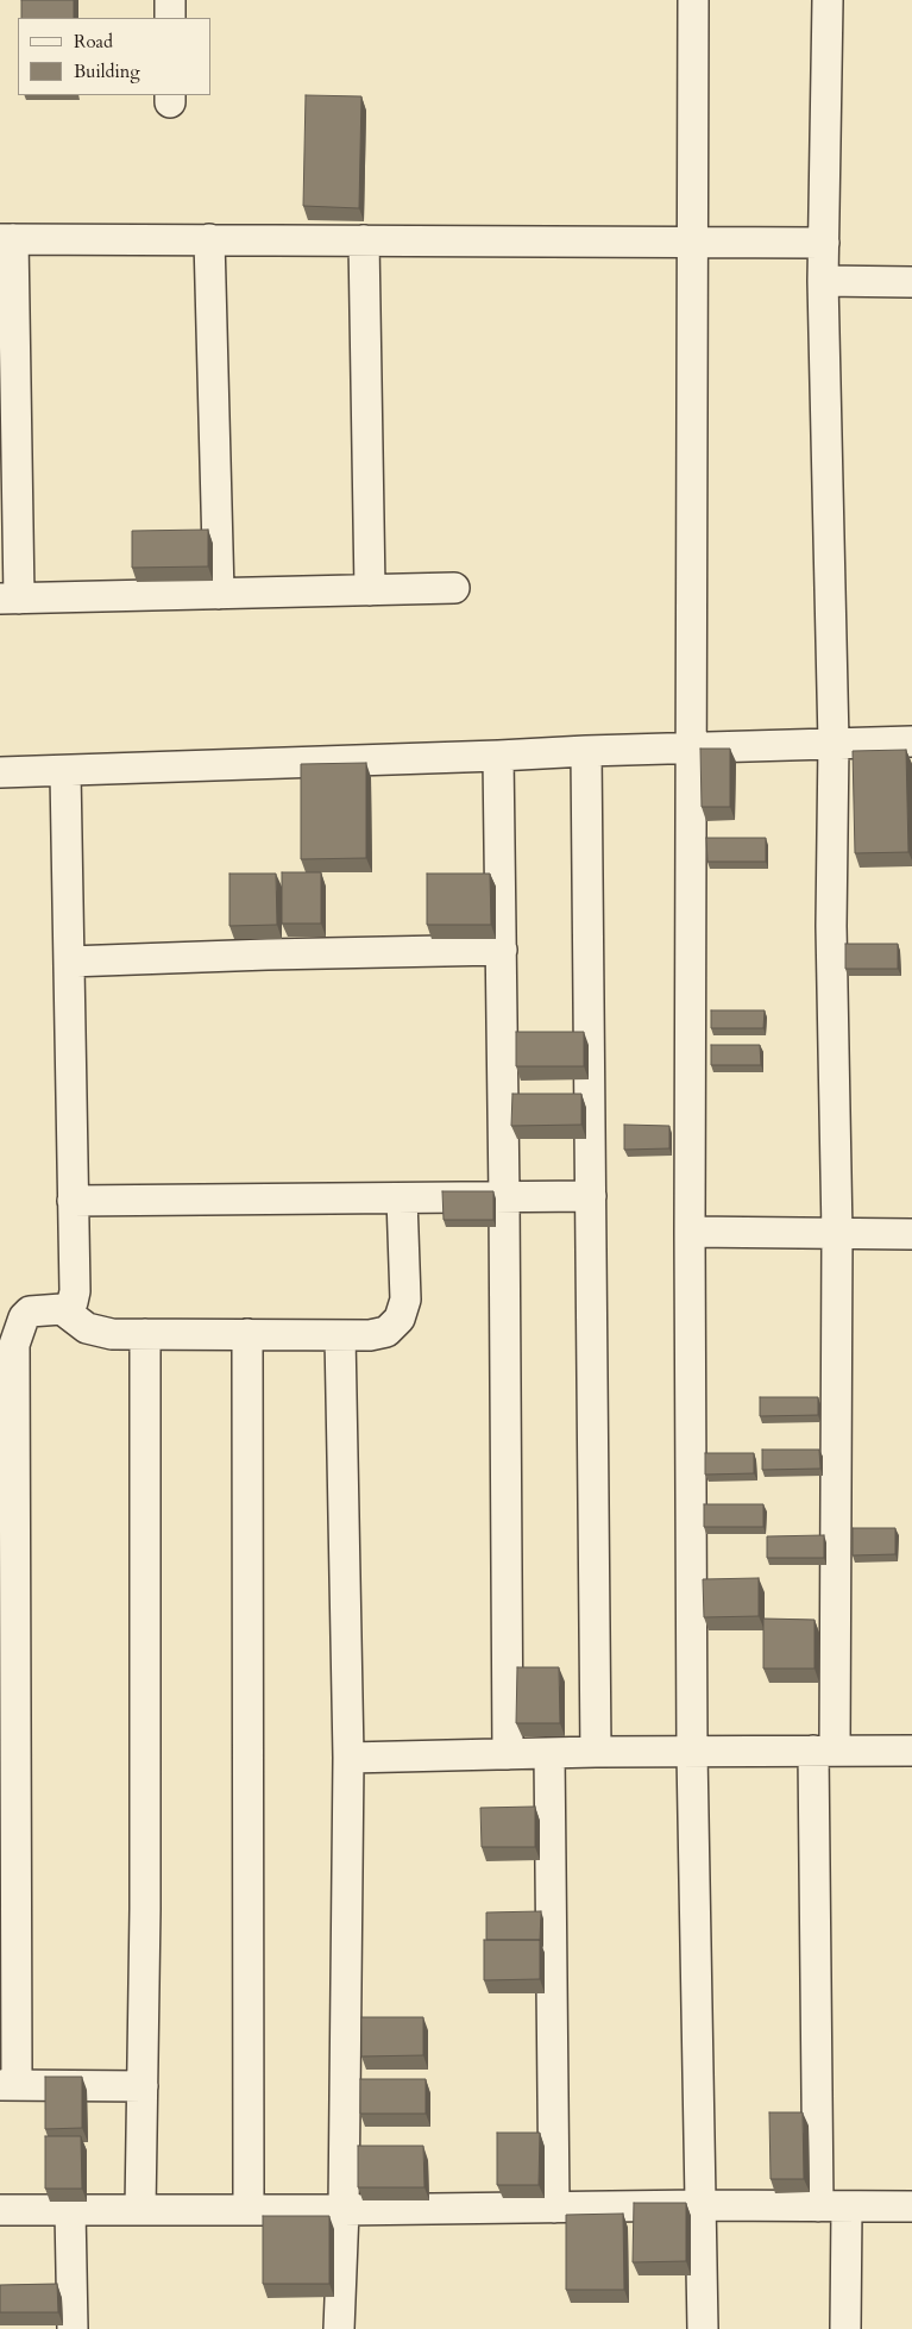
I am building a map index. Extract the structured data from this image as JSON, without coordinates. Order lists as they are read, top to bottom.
{
  "legend": ["Road", "Building"]
}
